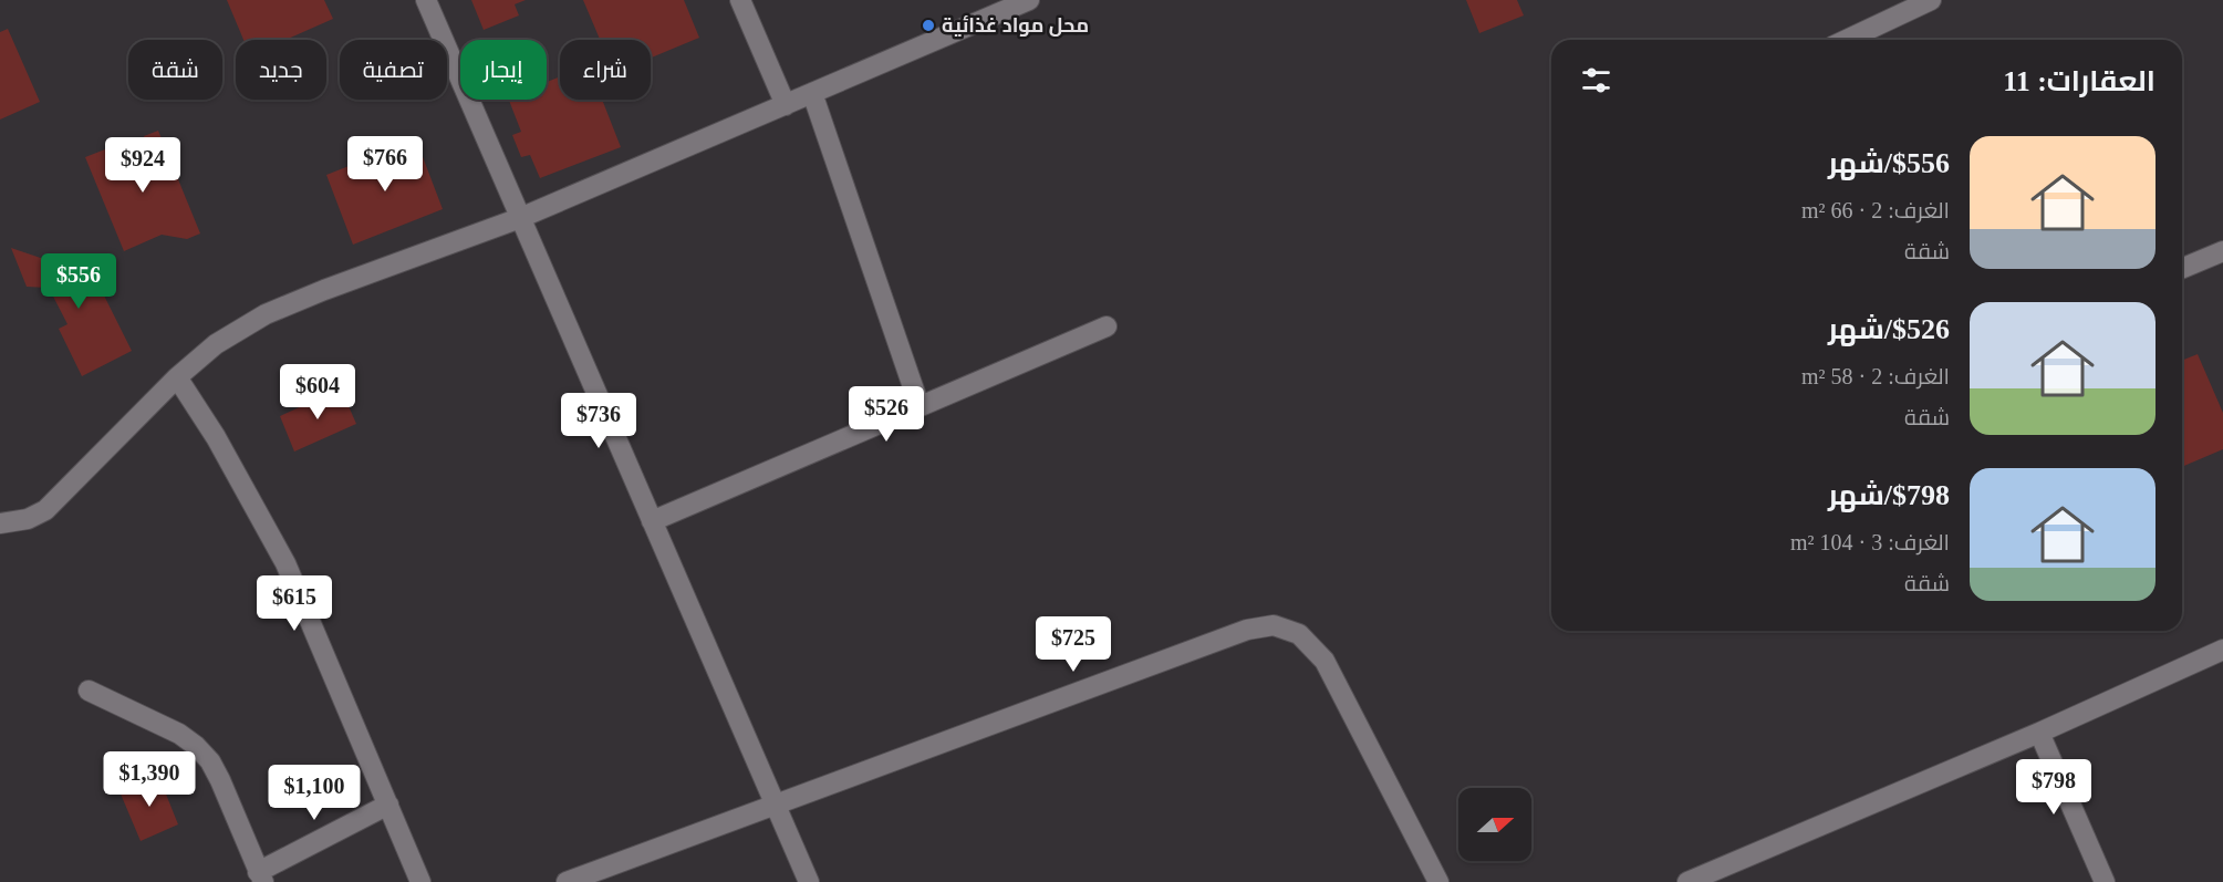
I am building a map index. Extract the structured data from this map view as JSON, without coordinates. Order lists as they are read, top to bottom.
{
  "places": ["محل مواد غذائية"],
  "north": "right",
  "page": {
    "chip": [
      "شراء",
      "إيجار",
      "تصفية",
      "جديد",
      "شقة"
    ],
    "heading": "العقارات: 11",
    "list": [
      {
        "name": "$556/شهر",
        "note": "الغرف: 2 · 66 m² · شقة"
      },
      {
        "name": "$526/شهر",
        "note": "الغرف: 2 · 58 m² · شقة"
      },
      {
        "name": "$798/شهر",
        "note": "الغرف: 3 · 104 m² · شقة"
      }
    ],
    "price": [
      "$766",
      "$924",
      "$556",
      "$604",
      "$526",
      "$736",
      "$615",
      "$725",
      "$1,390",
      "$798",
      "$1,100"
    ]
  }
}
